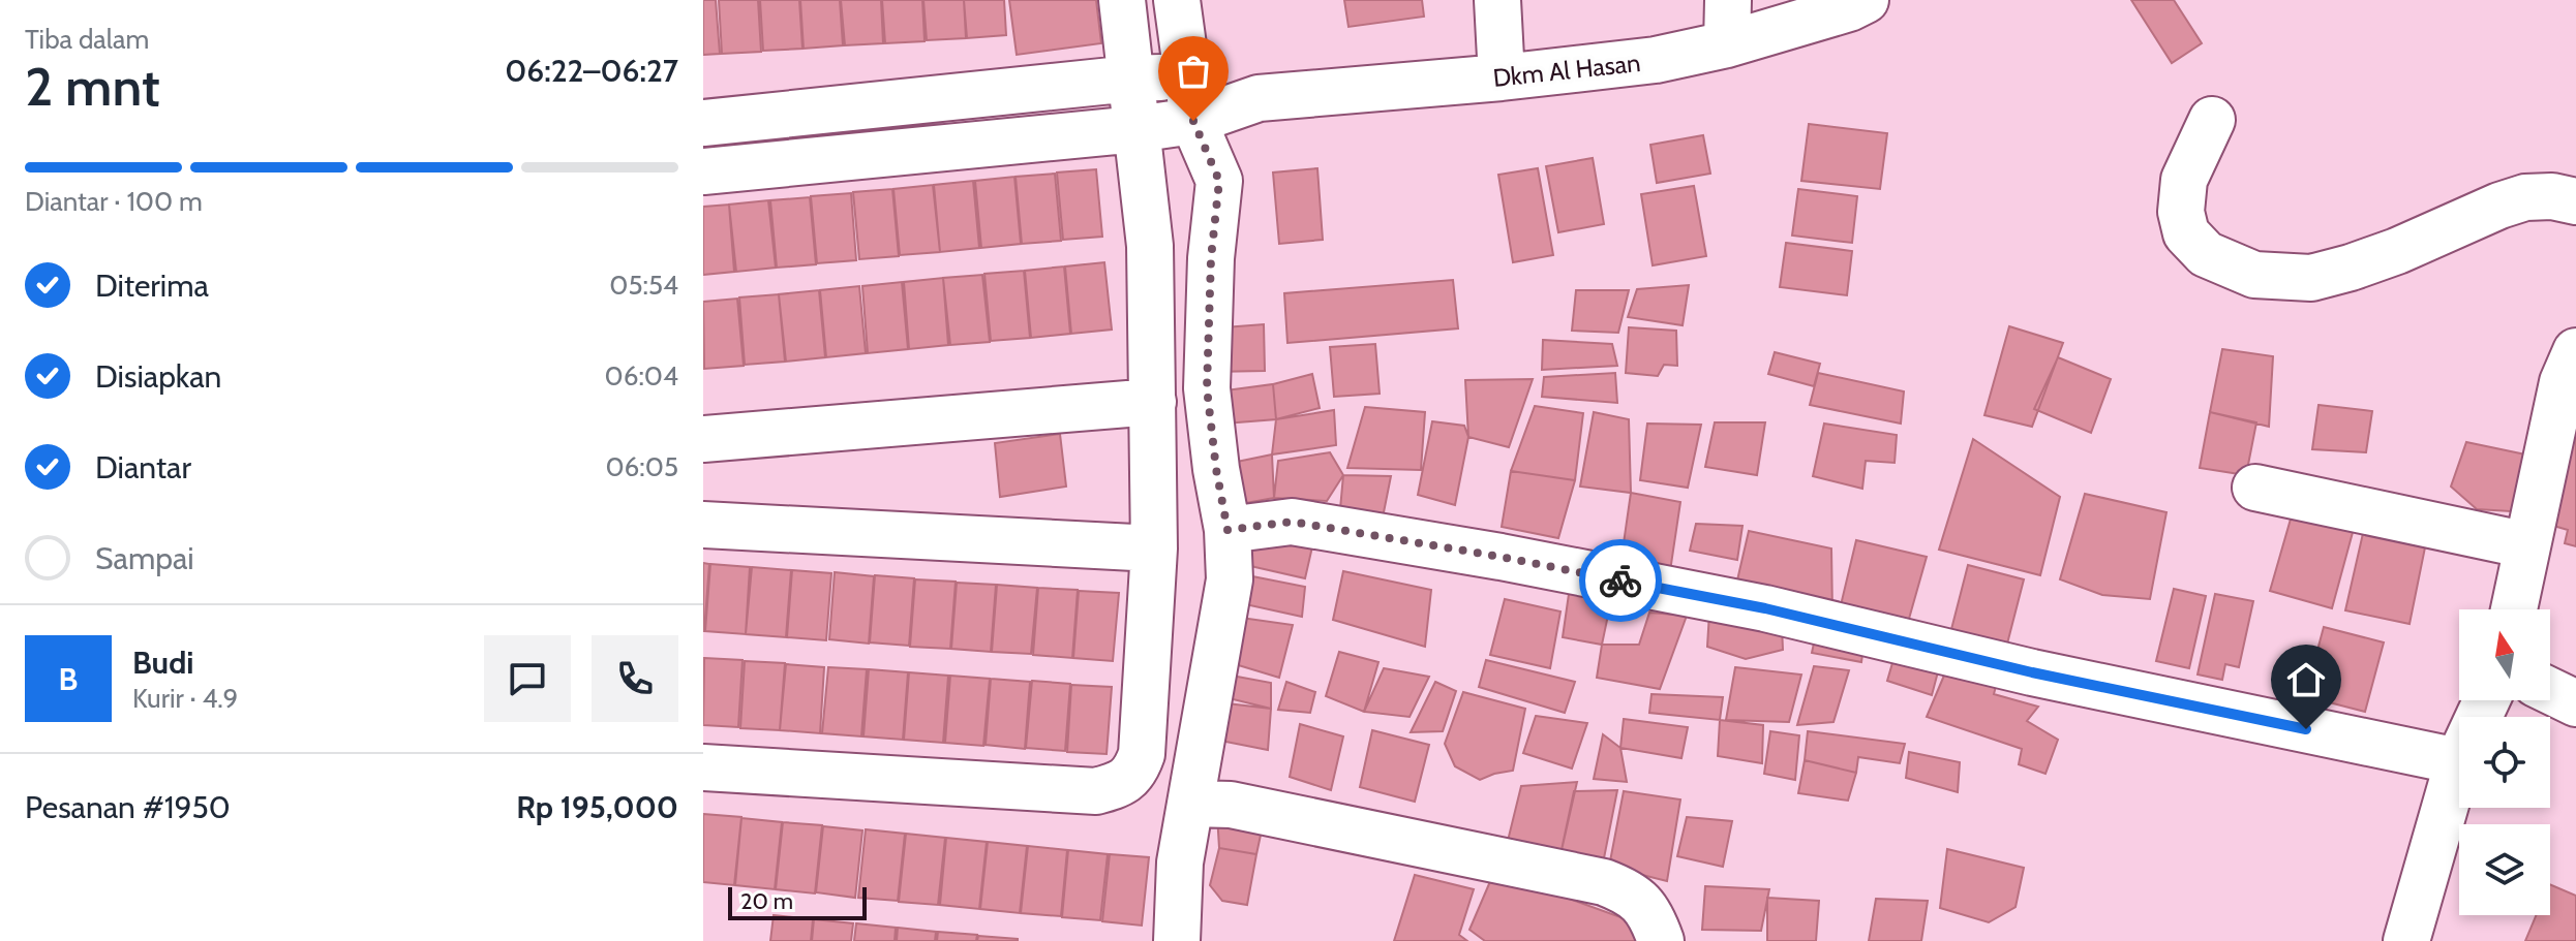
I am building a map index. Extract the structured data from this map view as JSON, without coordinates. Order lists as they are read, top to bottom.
{
  "streets": {
    "street": ["Dkm Al Hasan"]
  },
  "scale_bar": "20 m",
  "north": "top",
  "page": {
    "heading": ["2 mnt", "Tiba dalam", "06:22–06:27"],
    "panel": [
      "Budi",
      "Kurir · 4.9",
      "Pesanan #1950",
      "Rp 195,000"
    ],
    "bar": "Diantar · 100 m",
    "list": [
      ["Diterima", "05:54"],
      ["Disiapkan", "06:04"],
      ["Diantar", "06:05"],
      "Sampai"
    ],
    "round": "B",
    "scale": "20 m"
  }
}
